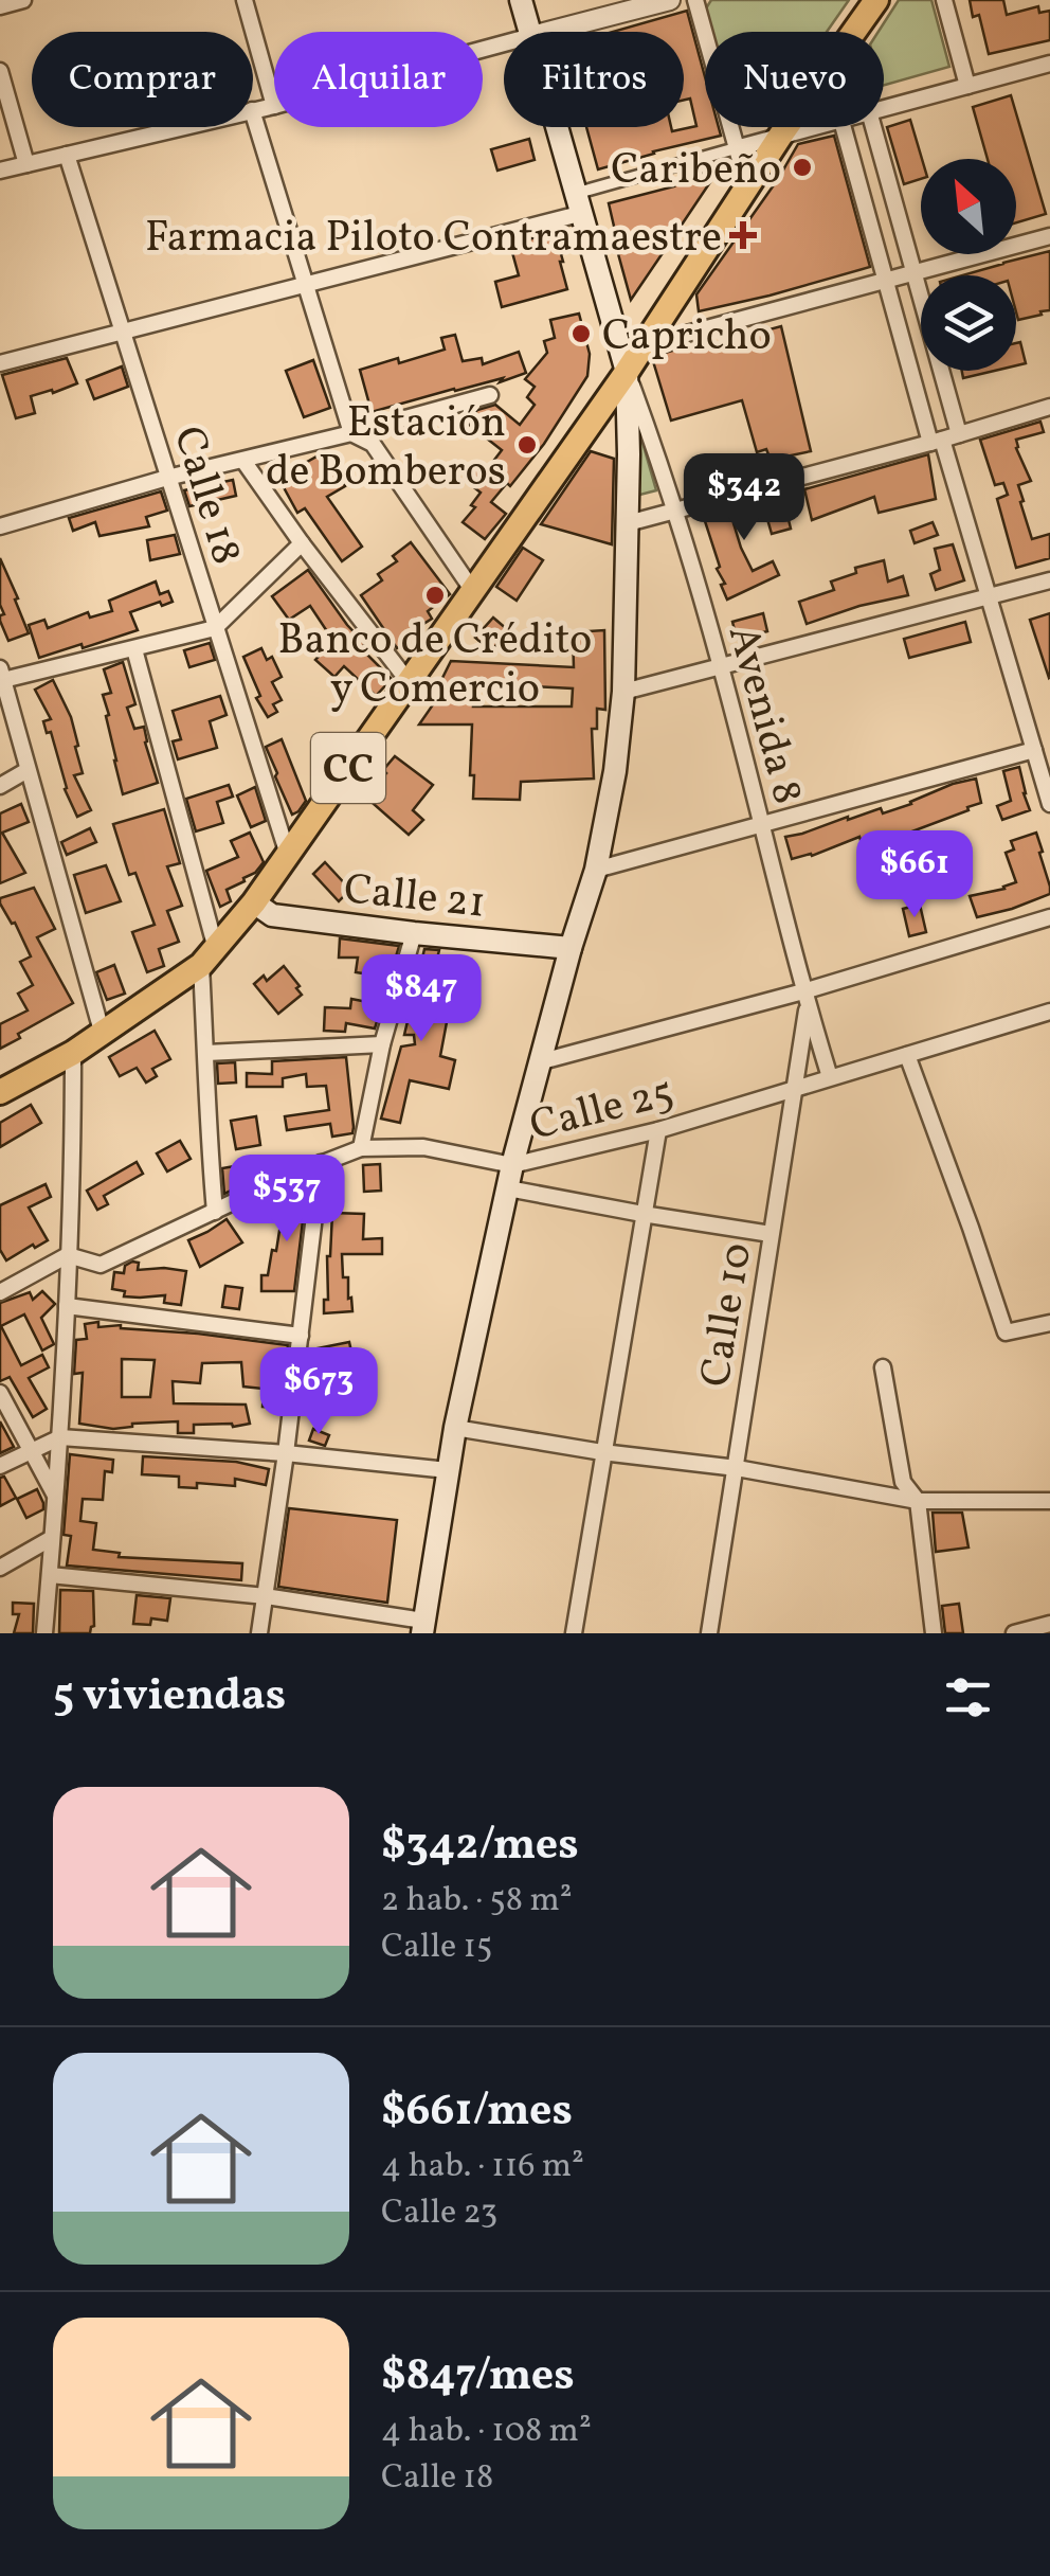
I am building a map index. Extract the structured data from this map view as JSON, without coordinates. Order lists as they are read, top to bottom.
{
  "streets": {
    "highway": ["CC"],
    "main road": ["Calle 21"],
    "street": [
      "Calle 18",
      "Avenida 8",
      "Calle 25",
      "Calle 10"
    ]
  },
  "crossings": [
    ["Calle 18", "CC"],
    ["Avenida 8", "CC"],
    ["Avenida 8", "Calle 25"],
    ["Avenida 8", "Calle 10"],
    ["CC", "Calle 21"],
    ["Calle 25", "Calle 10"]
  ],
  "places": {
    "other": [
      "Caribeño",
      "Capricho",
      "Estación de Bomberos",
      "Banco de Crédito y Comercio"
    ],
    "health": ["Farmacia Piloto Contramaestre"]
  },
  "north": "top left",
  "page": {
    "chip": [
      "Comprar",
      "Alquilar",
      "Filtros",
      "Nuevo"
    ],
    "price": [
      "$342",
      "$661",
      "$847",
      "$537",
      "$673"
    ],
    "heading": "5 viviendas",
    "list": [
      {
        "name": "$342/mes",
        "note": "2 hab. · 58 m² · Calle 15"
      },
      {
        "name": "$661/mes",
        "note": "4 hab. · 116 m² · Calle 23"
      },
      {
        "name": "$847/mes",
        "note": "4 hab. · 108 m² · Calle 18"
      }
    ]
  }
}
